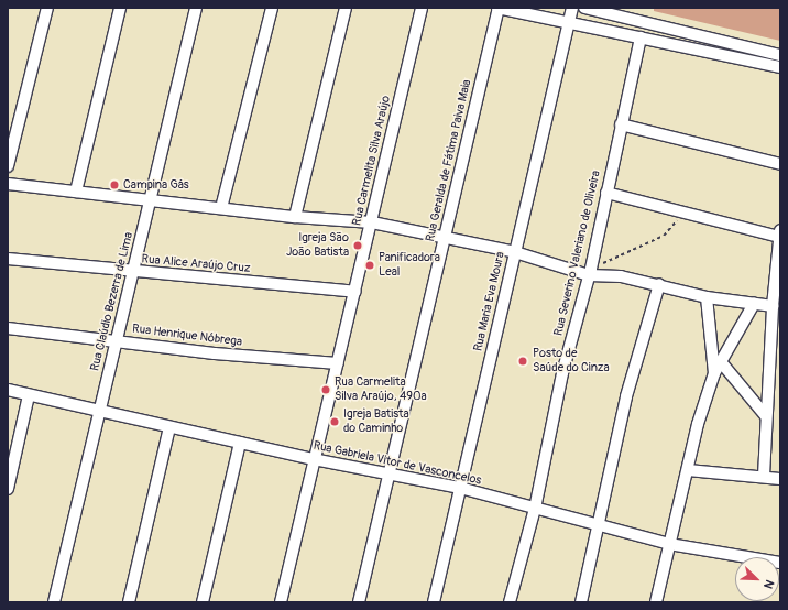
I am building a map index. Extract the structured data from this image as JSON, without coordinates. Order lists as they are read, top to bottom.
{
  "streets": {
    "street": [
      "Rua Carmelita Silva Araújo",
      "Rua Geralda de Fátima Paiva Maia",
      "Rua Severino Valeriano de Oliveira",
      "Rua Alice Araújo Cruz",
      "Rua Claúdio Bezerra de Lima",
      "Rua Maria Eva Moura",
      "Rua Henrique Nóbrega",
      "Rua Gabriela Vitor de Vasconcelos"
    ]
  },
  "crossings": [
    ["Rua Carmelita Silva Araújo", "Rua Alice Araújo Cruz"],
    ["Rua Carmelita Silva Araújo", "Rua Henrique Nóbrega"],
    ["Rua Carmelita Silva Araújo", "Rua Gabriela Vitor de Vasconcelos"],
    ["Rua Geralda de Fátima Paiva Maia", "Rua Gabriela Vitor de Vasconcelos"],
    ["Rua Severino Valeriano de Oliveira", "Rua Gabriela Vitor de Vasconcelos"],
    ["Rua Alice Araújo Cruz", "Rua Claúdio Bezerra de Lima"],
    ["Rua Claúdio Bezerra de Lima", "Rua Henrique Nóbrega"],
    ["Rua Claúdio Bezerra de Lima", "Rua Gabriela Vitor de Vasconcelos"],
    ["Rua Maria Eva Moura", "Rua Gabriela Vitor de Vasconcelos"]
  ],
  "places": [
    "Campina Gás",
    "Igreja São João Batista",
    "Panificadora Leal",
    "Posto de Saúde do Cinza",
    "Rua Carmelita Silva Araújo, 490a",
    "Igreja Batista do Caminho"
  ],
  "north": "bottom right"
}
